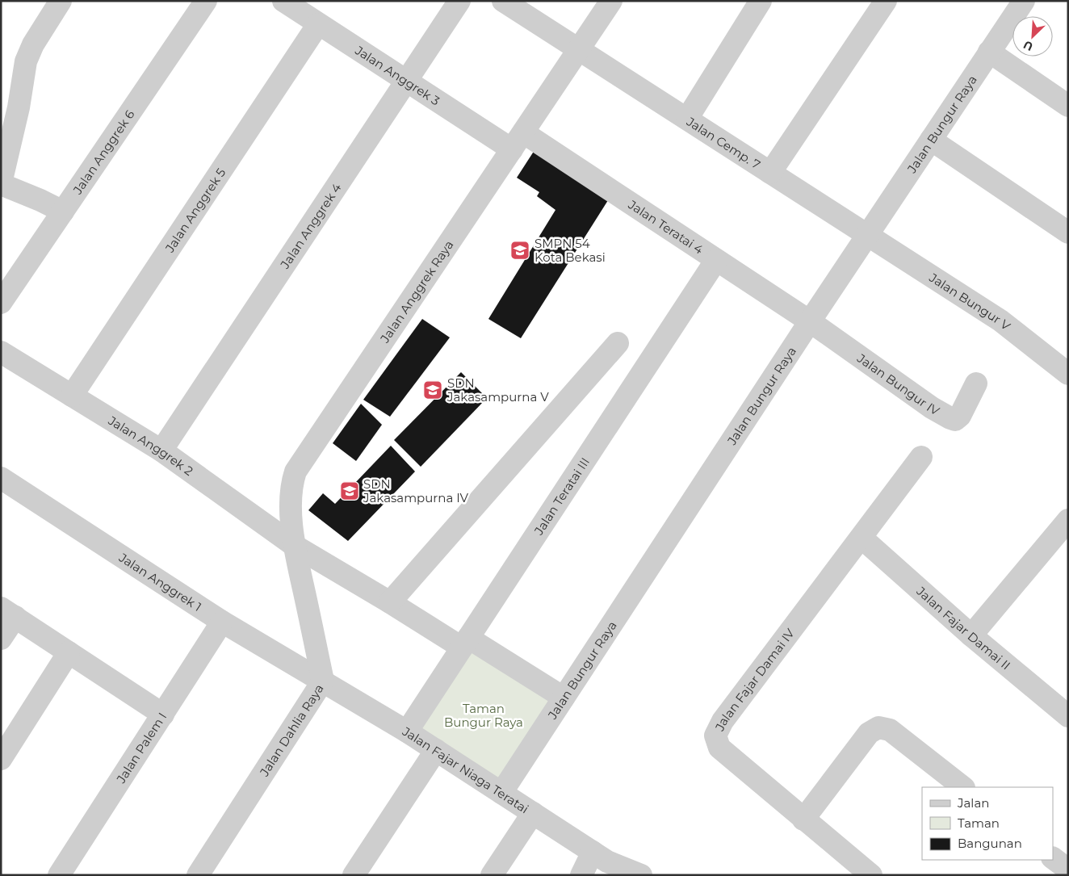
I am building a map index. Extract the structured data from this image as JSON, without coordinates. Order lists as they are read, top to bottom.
{
  "streets": {
    "street": [
      "Jalan Anggrek 3",
      "Jalan Bungur Raya",
      "Jalan Cemp. 7",
      "Jalan Anggrek 6",
      "Jalan Anggrek 5",
      "Jalan Anggrek 4",
      "Jalan Teratai 4",
      "Jalan Anggrek Raya",
      "Jalan Bungur V",
      "Jalan Bungur IV",
      "Jalan Anggrek 2",
      "Jalan Teratai III",
      "Jalan Anggrek 1",
      "Jalan Fajar Damai II",
      "Jalan Fajar Damai IV",
      "Jalan Dahlia Raya",
      "Jalan Palem I",
      "Jalan Fajar Niaga Teratai"
    ]
  },
  "crossings": [
    ["Jalan Anggrek 3", "Jalan Anggrek 5"],
    ["Jalan Anggrek 3", "Jalan Anggrek 4"],
    ["Jalan Anggrek 3", "Jalan Teratai 4"],
    ["Jalan Anggrek 3", "Jalan Anggrek Raya"],
    ["Jalan Bungur Raya", "Jalan Cemp. 7"],
    ["Jalan Bungur Raya", "Jalan Teratai 4"],
    ["Jalan Bungur Raya", "Jalan Bungur V"],
    ["Jalan Bungur Raya", "Jalan Bungur IV"],
    ["Jalan Bungur Raya", "Jalan Anggrek 2"],
    ["Jalan Bungur Raya", "Jalan Fajar Niaga Teratai"],
    ["Jalan Cemp. 7", "Jalan Anggrek Raya"],
    ["Jalan Cemp. 7", "Jalan Bungur V"],
    ["Jalan Anggrek 5", "Jalan Anggrek 2"],
    ["Jalan Anggrek 4", "Jalan Anggrek 2"],
    ["Jalan Teratai 4", "Jalan Anggrek Raya"],
    ["Jalan Teratai 4", "Jalan Bungur IV"],
    ["Jalan Teratai 4", "Jalan Teratai III"],
    ["Jalan Anggrek Raya", "Jalan Anggrek 2"],
    ["Jalan Anggrek Raya", "Jalan Dahlia Raya"],
    ["Jalan Anggrek 2", "Jalan Teratai III"],
    ["Jalan Anggrek 2", "Jalan Dahlia Raya"],
    ["Jalan Teratai III", "Jalan Fajar Niaga Teratai"],
    ["Jalan Anggrek 1", "Jalan Dahlia Raya"],
    ["Jalan Anggrek 1", "Jalan Palem I"],
    ["Jalan Anggrek 1", "Jalan Fajar Niaga Teratai"],
    ["Jalan Fajar Damai II", "Jalan Fajar Damai IV"],
    ["Jalan Dahlia Raya", "Jalan Fajar Niaga Teratai"]
  ],
  "parks": ["Taman Bungur Raya"],
  "places": {
    "school or university": ["SMPN 54 Kota Bekasi", "SDN Jakasampurna V", "SDN Jakasampurna IV"]
  },
  "legend": ["Jalan", "Taman", "Bangunan"],
  "north": "bottom left"
}
